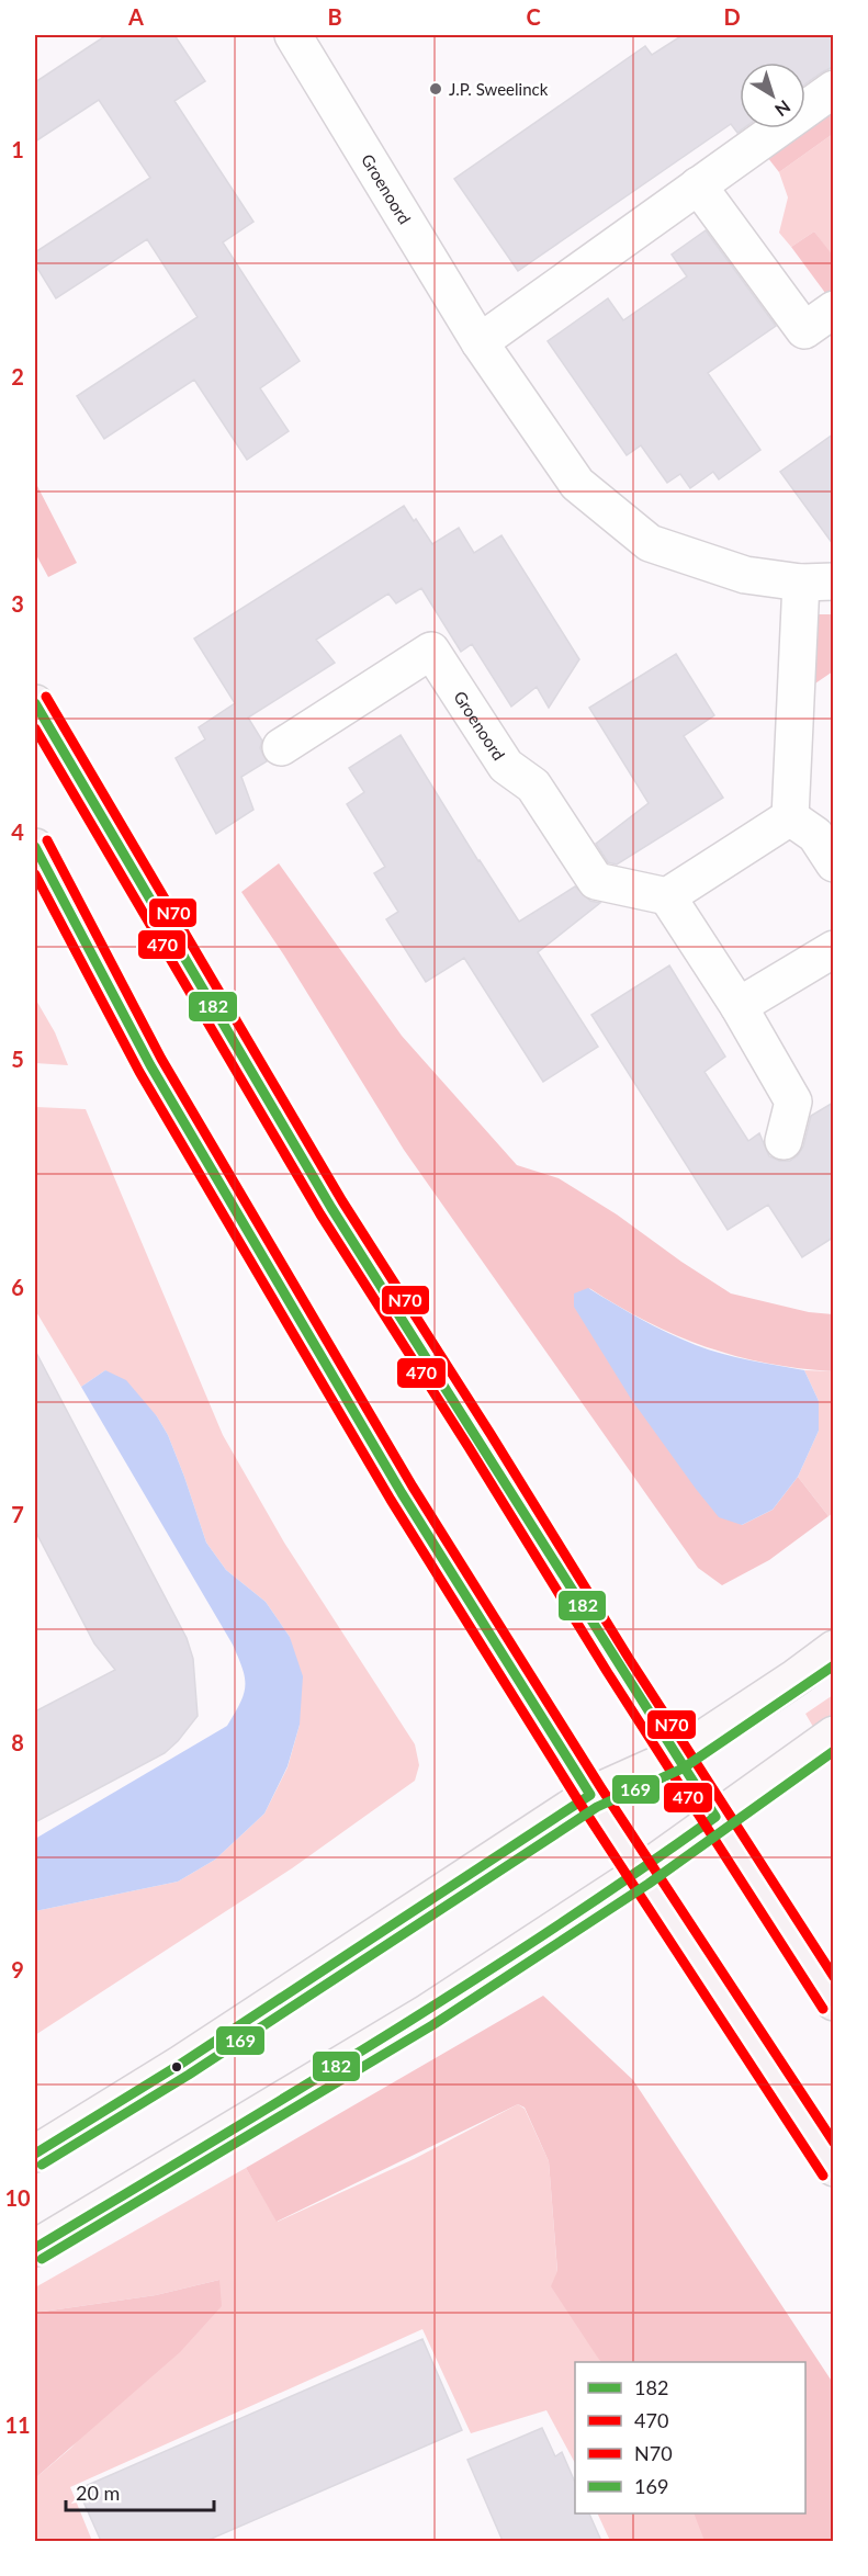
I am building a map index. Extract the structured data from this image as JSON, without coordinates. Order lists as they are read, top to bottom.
{
  "streets": {
    "street": ["Groenoord"]
  },
  "places": ["J.P. Sweelinck"],
  "lines": [
    "transit line N70",
    "transit line 182",
    "transit line 470",
    "transit line 169"
  ],
  "legend": [
    "182",
    "470",
    "N70",
    "169"
  ],
  "scale_bar": "20 m",
  "north": "bottom right",
  "grid": {
    "columns": [
      "A",
      "B",
      "C",
      "D"
    ],
    "rows": [
      "1",
      "2",
      "3",
      "4",
      "5",
      "6",
      "7",
      "8",
      "9",
      "10",
      "11"
    ]
  }
}
